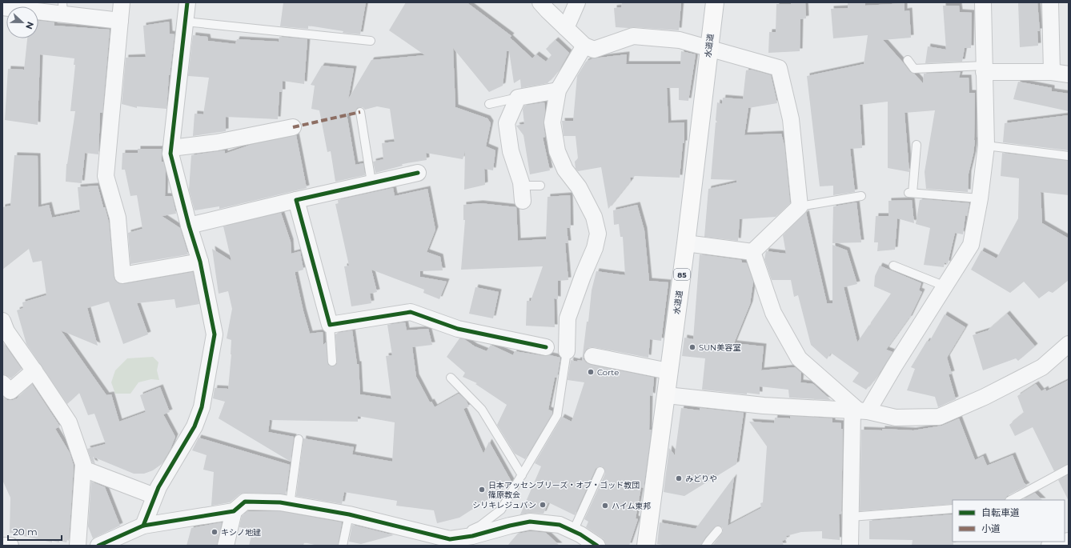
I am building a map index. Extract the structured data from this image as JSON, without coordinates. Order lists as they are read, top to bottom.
{
  "streets": {
    "main road": ["水道道", "85"]
  },
  "places": [
    "SUN美容室",
    "Corte",
    "みどりや",
    "日本アッセンブリーズ・オブ・ゴッド教団 篠原教会",
    "シリキレジュバン",
    "ハイム東邦",
    "キシノ地建"
  ],
  "legend": ["自転車道", "小道"],
  "scale_bar": "20 m",
  "north": "right"
}
